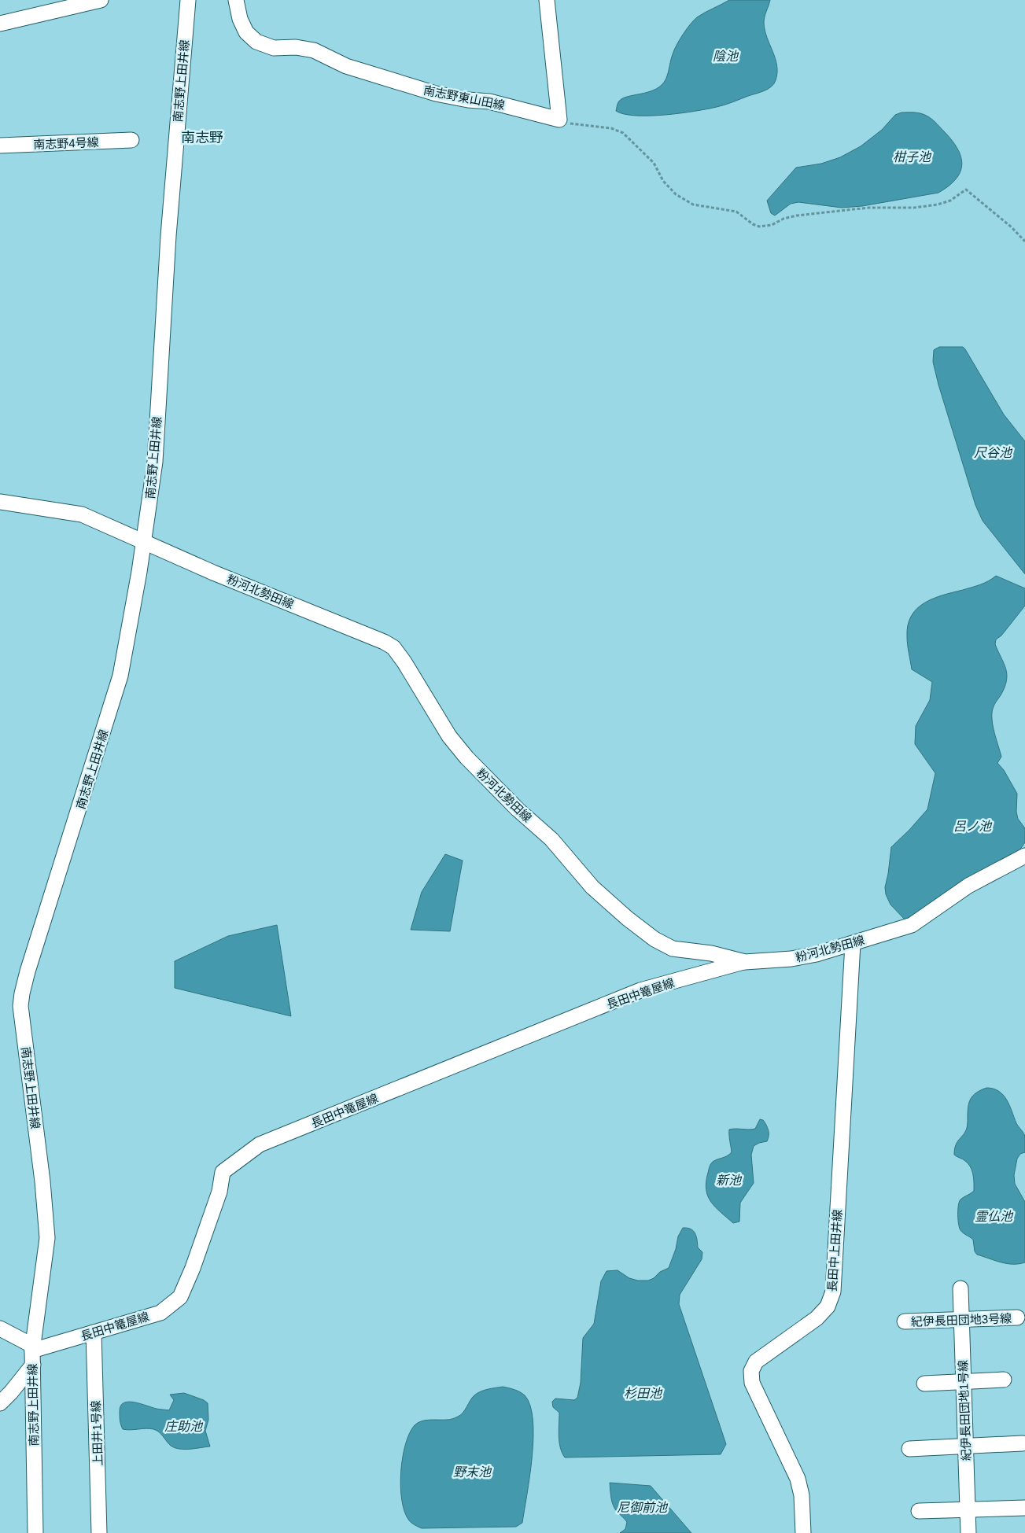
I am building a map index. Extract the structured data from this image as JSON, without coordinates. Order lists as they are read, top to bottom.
{
  "streets": {
    "street": [
      "南志野上田井線",
      "南志野東山田線",
      "南志野4号線",
      "粉河北勢田線",
      "長田中篭屋線",
      "長田中上田井線",
      "紀伊長田団地3号線",
      "紀伊長田団地1号線",
      "上田井1号線"
    ]
  },
  "crossings": [
    ["南志野上田井線", "粉河北勢田線"],
    ["南志野上田井線", "長田中篭屋線"],
    ["粉河北勢田線", "長田中篭屋線"],
    ["粉河北勢田線", "長田中上田井線"],
    ["長田中篭屋線", "上田井1号線"],
    ["紀伊長田団地3号線", "紀伊長田団地1号線"]
  ],
  "districts": ["南志野"],
  "water": [
    "陰池",
    "柑子池",
    "尺谷池",
    "呂ノ池",
    "新池",
    "霊仏池",
    "杉田池",
    "庄助池",
    "野末池",
    "尼御前池"
  ]
}
